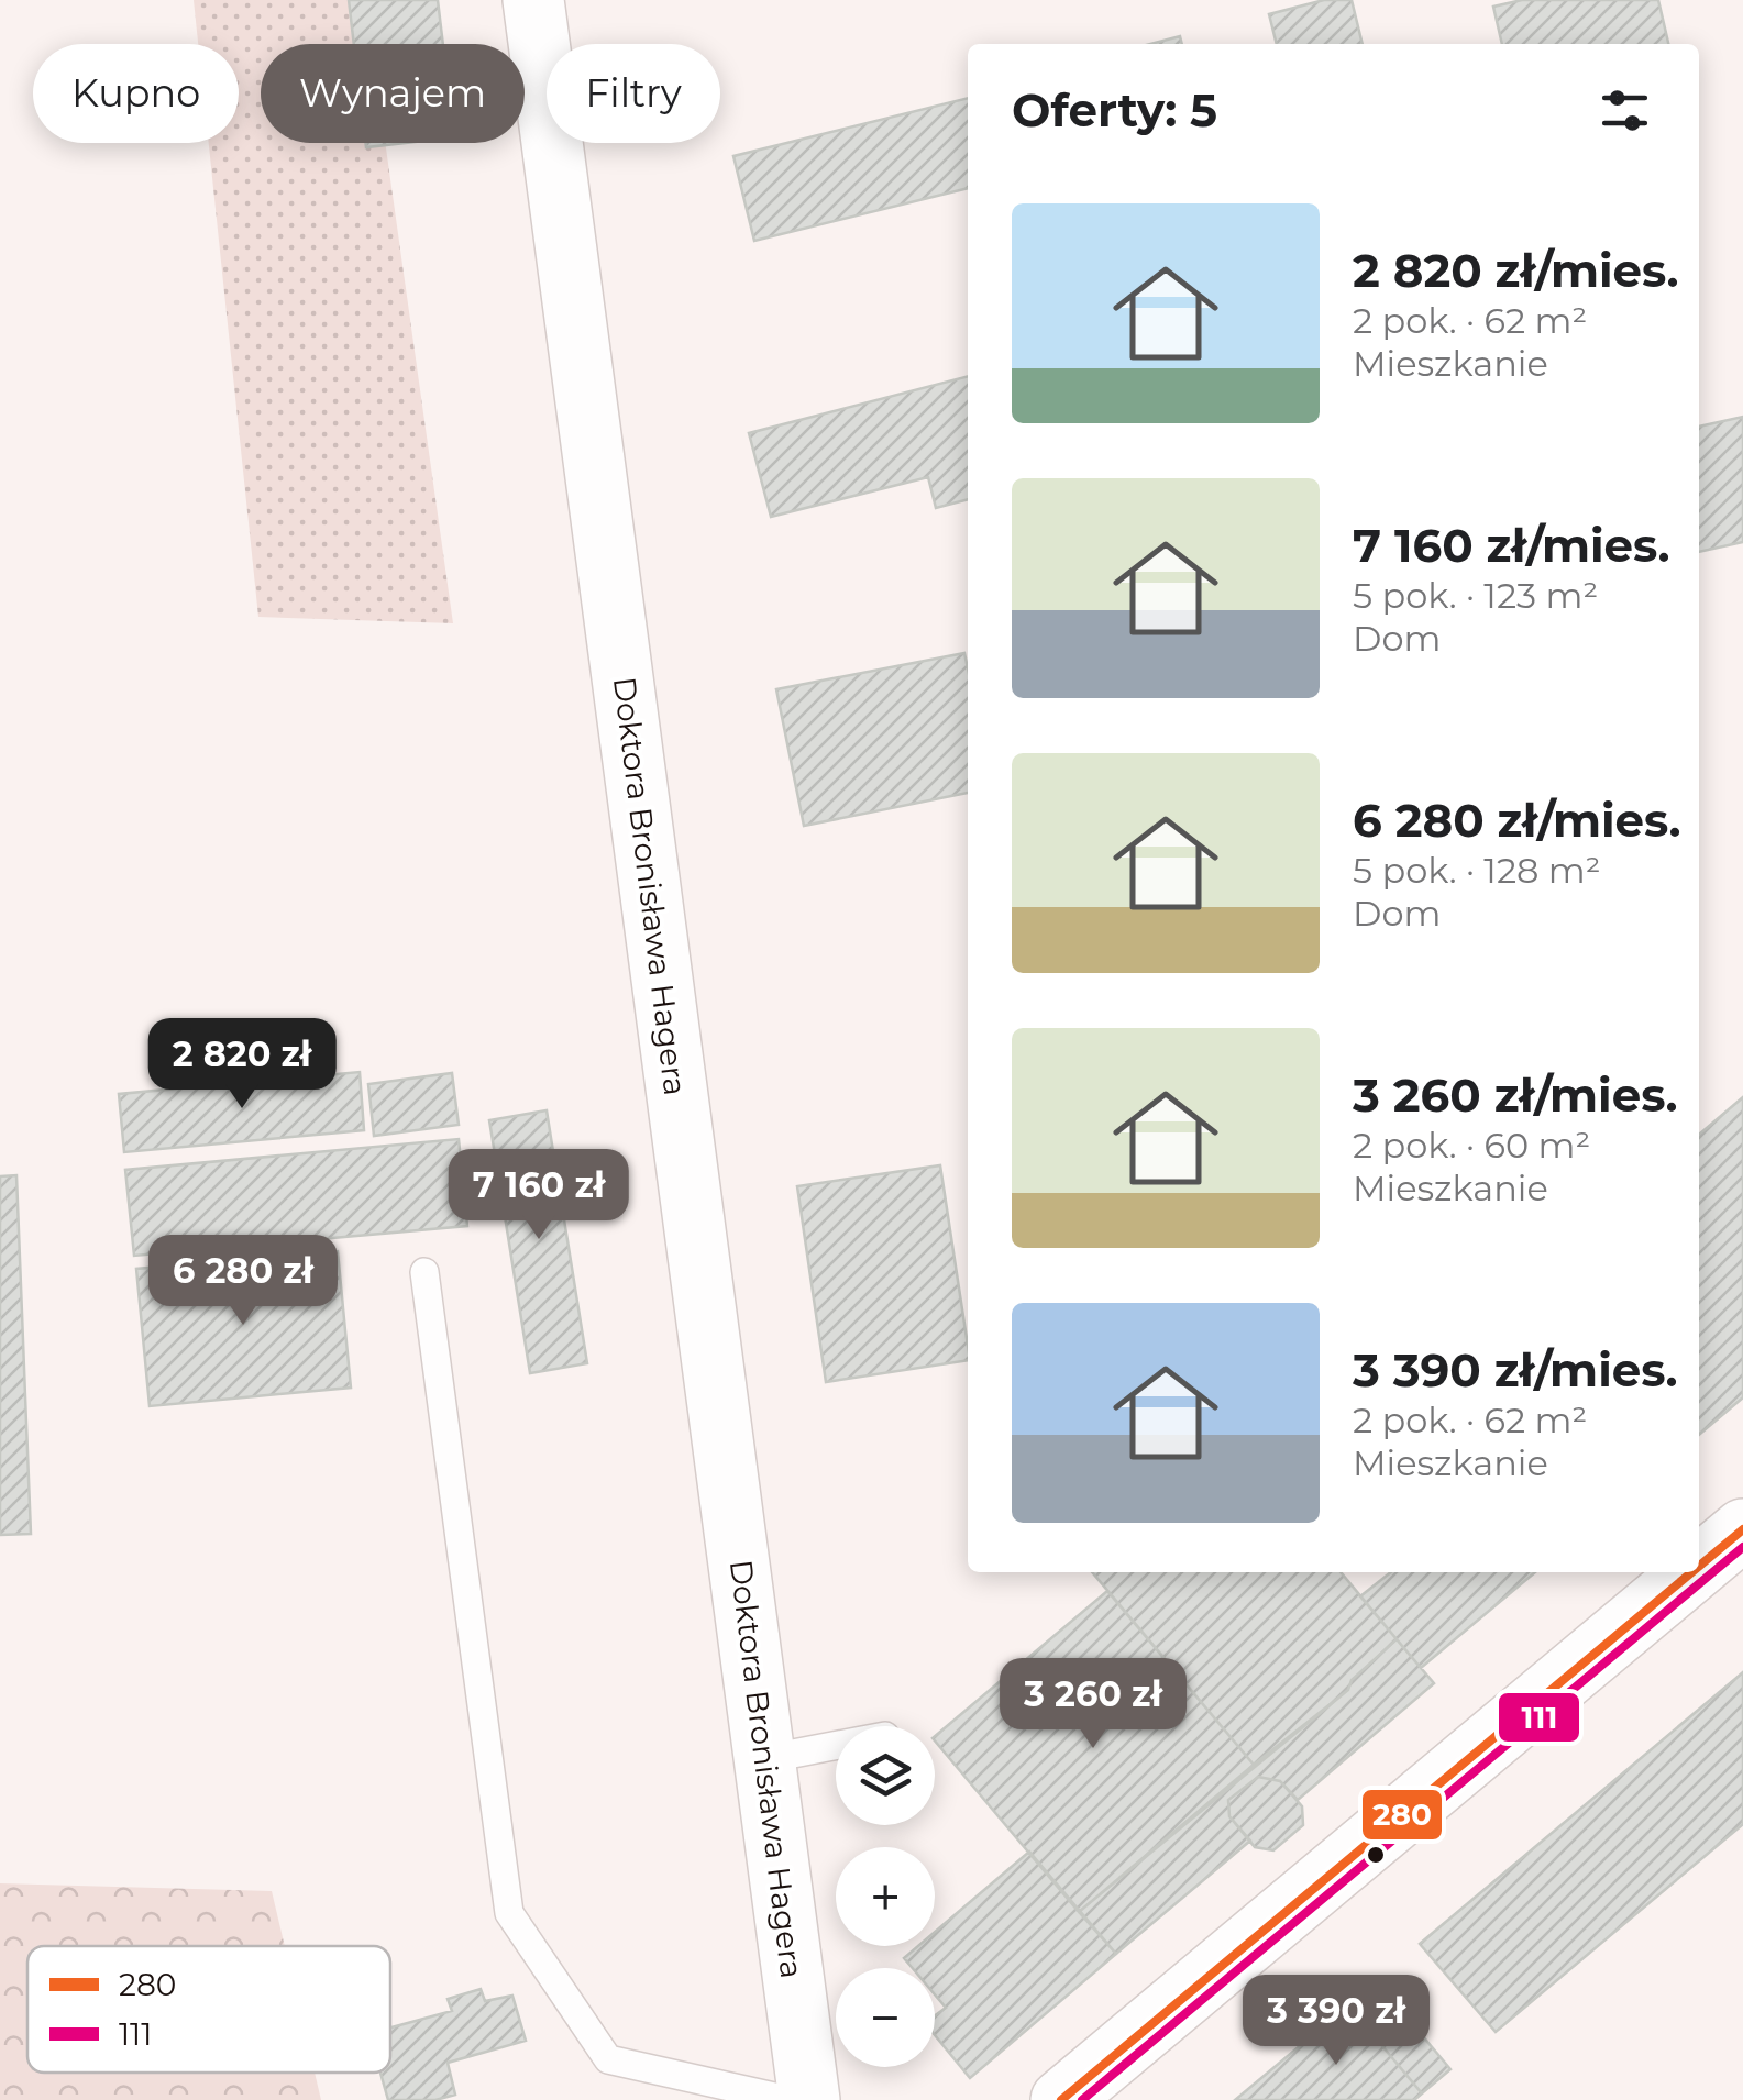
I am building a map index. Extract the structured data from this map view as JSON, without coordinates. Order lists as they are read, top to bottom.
{
  "streets": {
    "street": ["Doktora Bronisława Hagera"]
  },
  "lines": ["transit line 280", "transit line 111"],
  "legend": ["280", "111"],
  "page": {
    "chip": ["Kupno", "Wynajem", "Filtry"],
    "heading": "Oferty: 5",
    "list": [
      {
        "name": "2 820 zł/mies.",
        "note": "2 pok. · 62 m² · Mieszkanie"
      },
      {
        "name": "7 160 zł/mies.",
        "note": "5 pok. · 123 m² · Dom"
      },
      {
        "name": "6 280 zł/mies.",
        "note": "5 pok. · 128 m² · Dom"
      },
      {
        "name": "3 260 zł/mies.",
        "note": "2 pok. · 60 m² · Mieszkanie"
      },
      {
        "name": "3 390 zł/mies.",
        "note": "2 pok. · 62 m² · Mieszkanie"
      }
    ],
    "price": [
      "2 820 zł",
      "7 160 zł",
      "6 280 zł",
      "3 260 zł",
      "3 390 zł"
    ],
    "map_buttons": ["+", "−"]
  }
}
